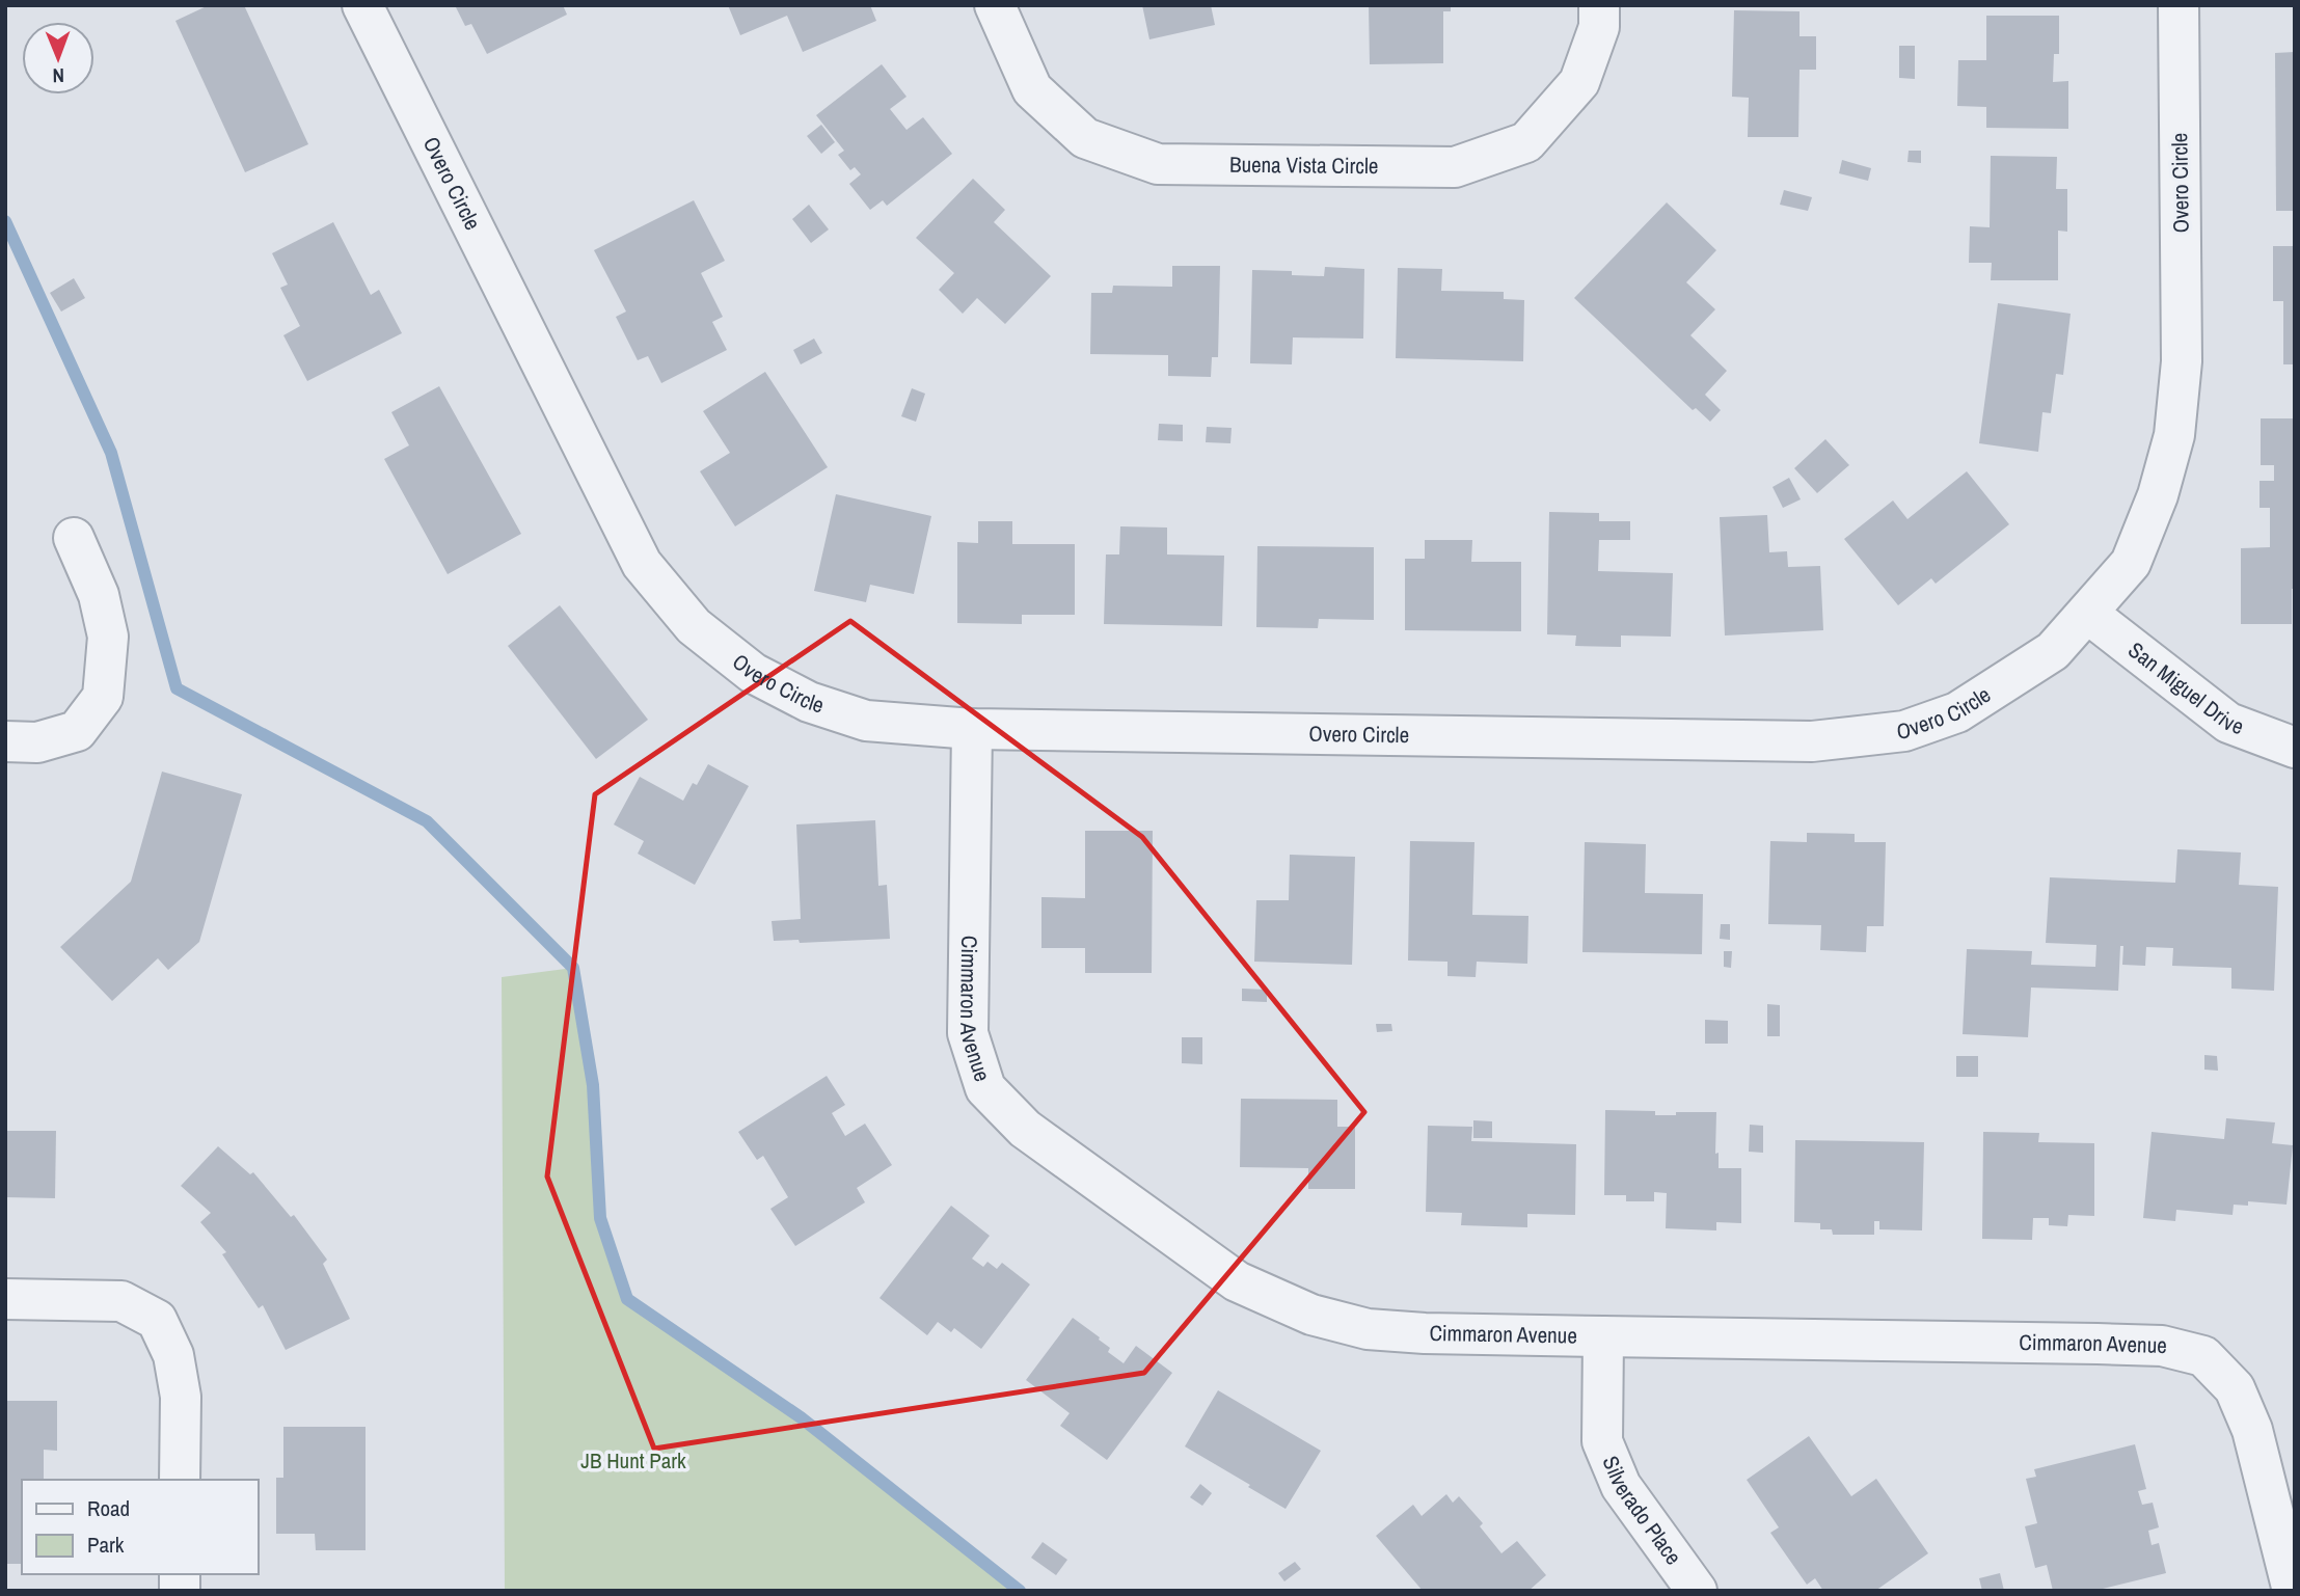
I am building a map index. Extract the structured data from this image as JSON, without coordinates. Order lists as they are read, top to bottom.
{
  "streets": {
    "street": [
      "Buena Vista Circle",
      "Overo Circle",
      "San Miguel Drive",
      "Cimmaron Avenue",
      "Silverado Place"
    ]
  },
  "crossings": [
    ["Overo Circle", "San Miguel Drive"],
    ["Overo Circle", "Cimmaron Avenue"],
    ["Cimmaron Avenue", "Silverado Place"]
  ],
  "parks": ["JB Hunt Park"],
  "legend": ["Road", "Park"],
  "north": "bottom"
}
